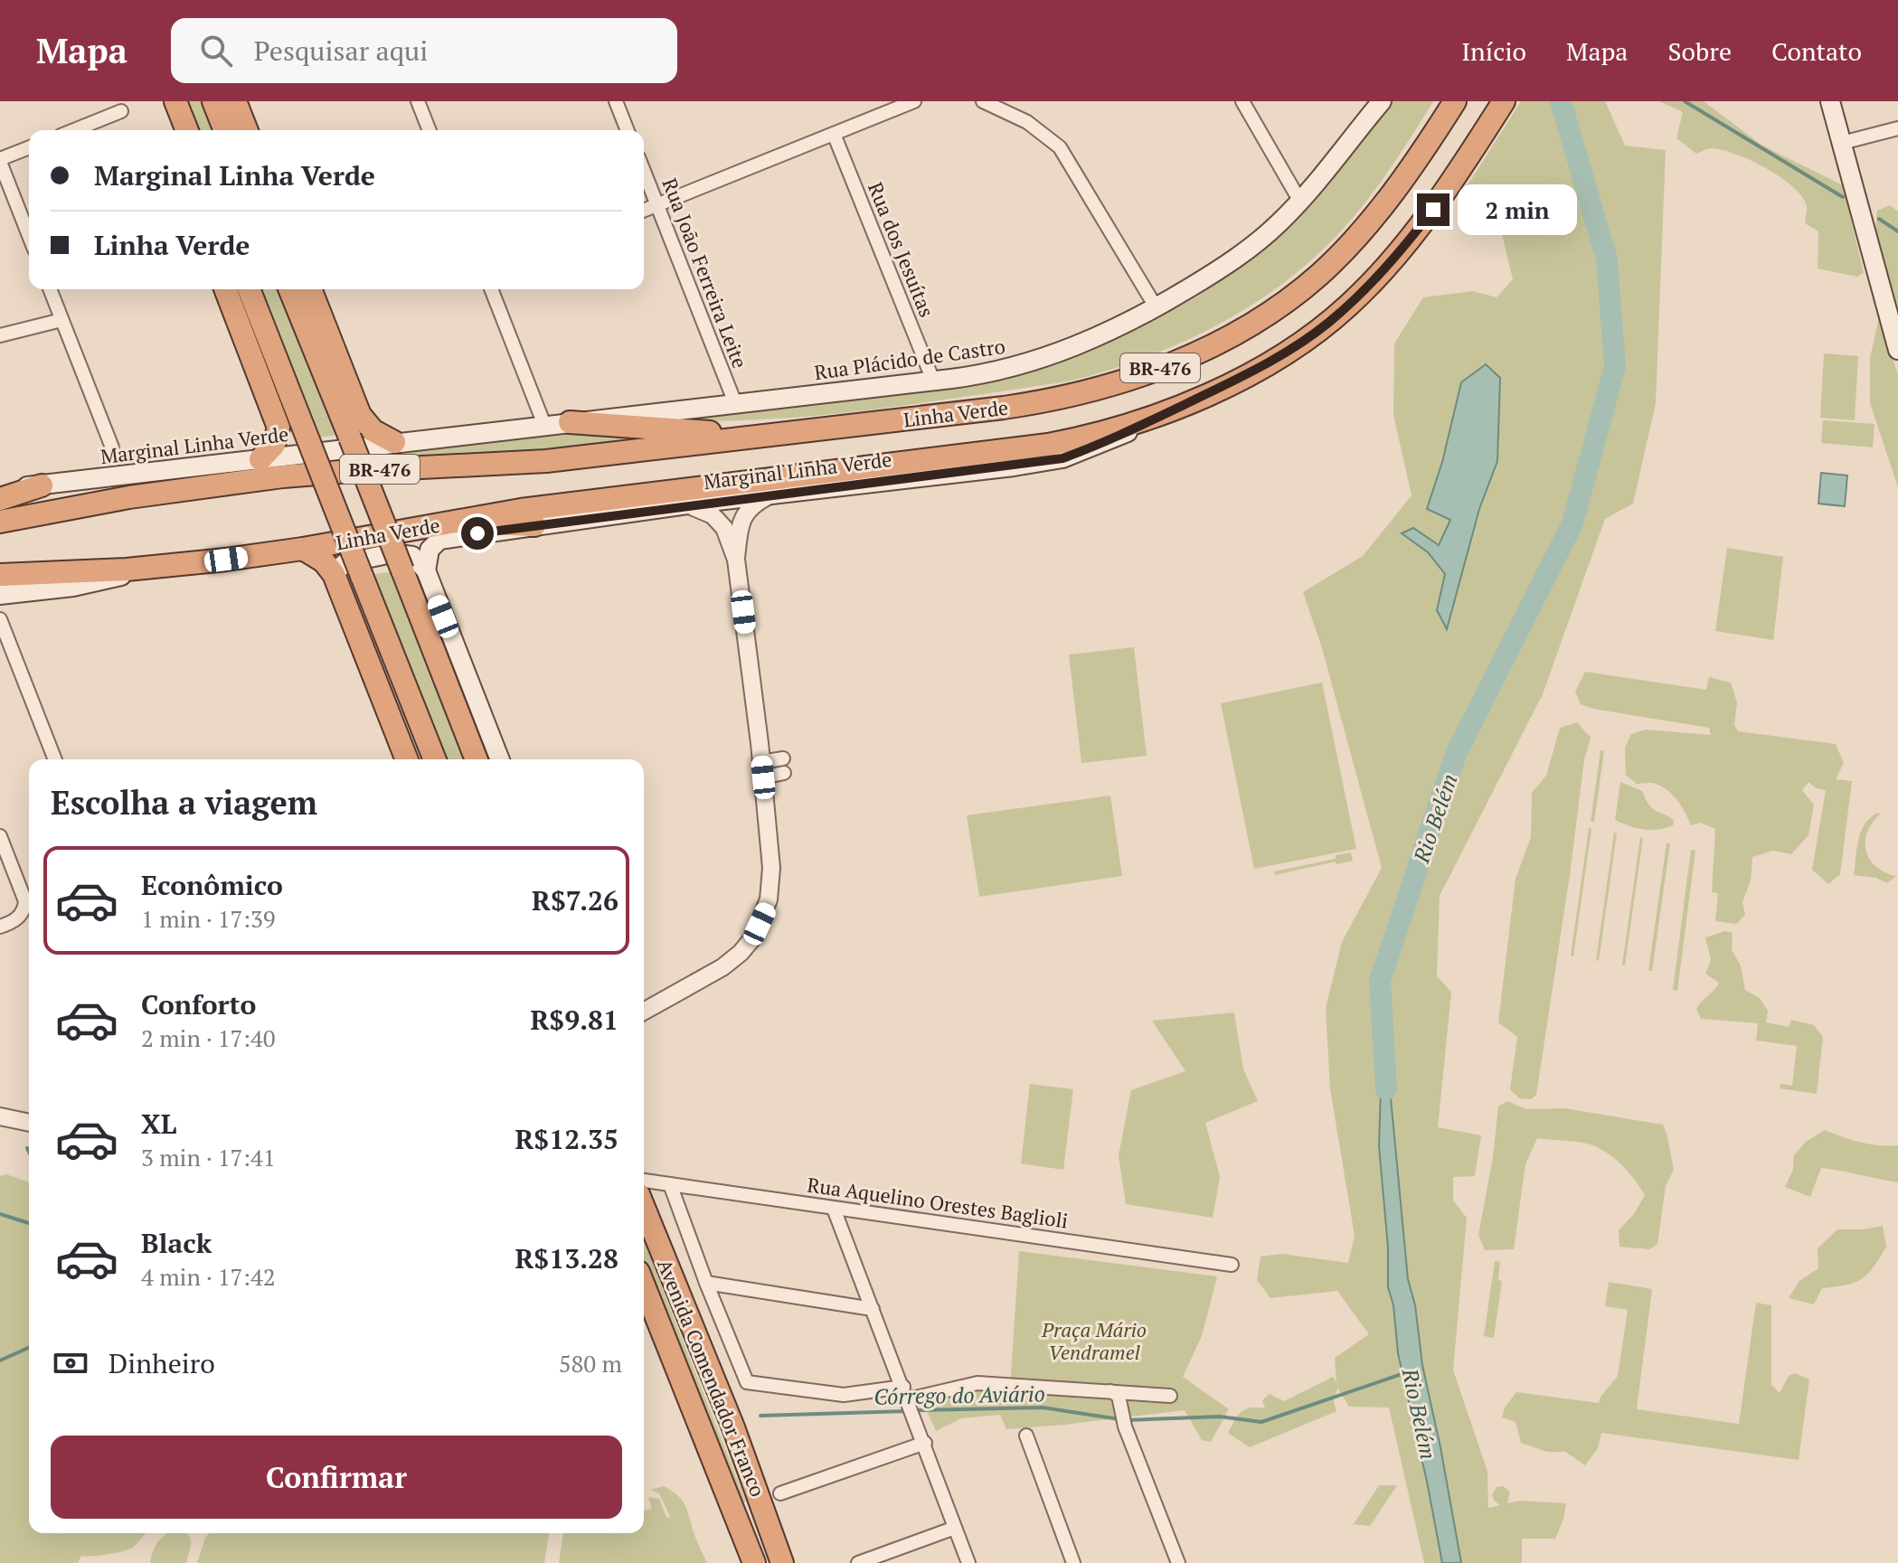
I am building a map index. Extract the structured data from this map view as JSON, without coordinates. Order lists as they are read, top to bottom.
{
  "streets": {
    "highway": ["BR-476", "Linha Verde", "Avenida Comendador Franco"],
    "main road": ["Rua Plácido de Castro", "Marginal Linha Verde"],
    "street": ["Rua dos Jesuítas", "Rua João Ferreira Leite", "Rua Aquelino Orestes Baglioli"]
  },
  "crossings": [
    ["Rua dos Jesuítas", "Rua Plácido de Castro"],
    ["Rua João Ferreira Leite", "Rua Plácido de Castro"],
    ["Rua Plácido de Castro", "Marginal Linha Verde"],
    ["Linha Verde", "Marginal Linha Verde"]
  ],
  "water": ["Rio Belém", "Córrego do Aviário"],
  "parks": ["Praça Mário Vendramel"],
  "page": {
    "header": "Mapa",
    "search": "Pesquisar aqui",
    "nav": [
      "Início",
      "Mapa",
      "Sobre",
      "Contato"
    ],
    "banner": ["Marginal Linha Verde", "Linha Verde"],
    "bubble": "2 min",
    "heading": "Escolha a viagem",
    "list": [
      {
        "name": "Econômico",
        "note": "1 min · 17:39",
        "value": "R$7.26"
      },
      {
        "name": "Conforto",
        "note": "2 min · 17:40",
        "value": "R$9.81"
      },
      {
        "name": "XL",
        "note": "3 min · 17:41",
        "value": "R$12.35"
      },
      {
        "name": "Black",
        "note": "4 min · 17:42",
        "value": "R$13.28"
      }
    ],
    "pay": ["Dinheiro", "580 m"],
    "buttons": "Confirmar"
  }
}
